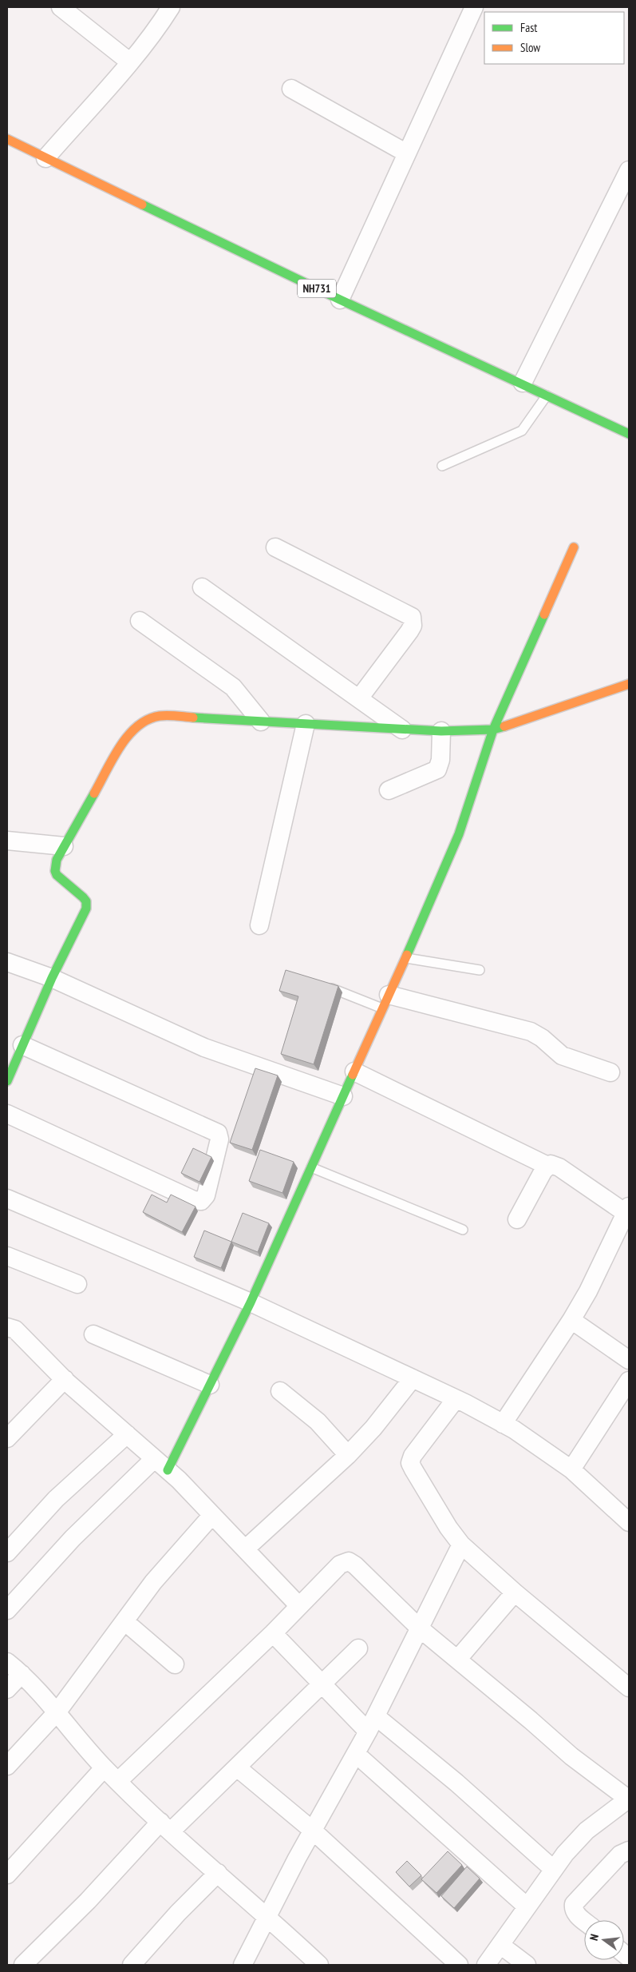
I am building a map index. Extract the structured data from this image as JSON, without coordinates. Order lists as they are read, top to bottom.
{
  "streets": {
    "main road": ["NH731"]
  },
  "legend": ["Fast", "Slow"],
  "north": "left"
}
